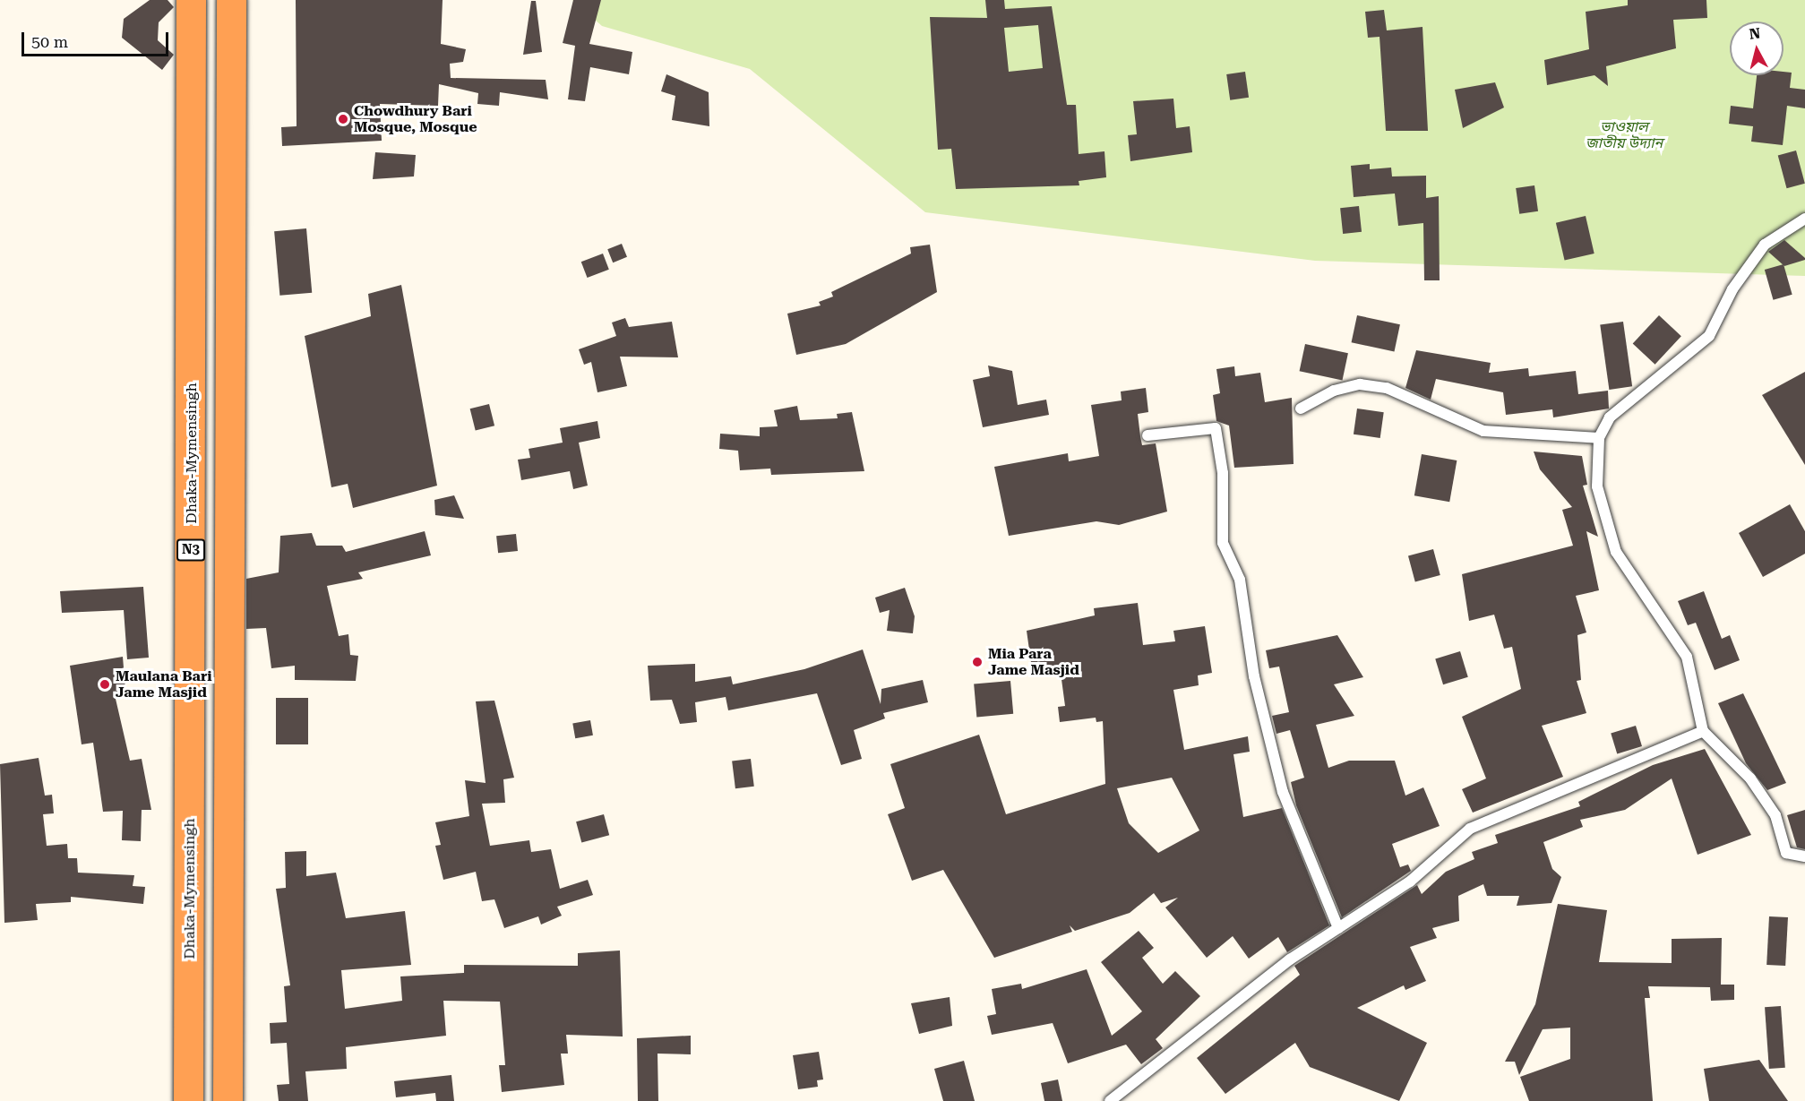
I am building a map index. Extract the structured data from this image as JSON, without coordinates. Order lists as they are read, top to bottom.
{
  "streets": {
    "highway": ["Dhaka-Mymensingh", "N3"]
  },
  "parks": ["ভাওয়াল জাতীয় উদ্যান"],
  "places": ["Chowdhury Bari Mosque, Mosque", "Mia Para Jame Masjid", "Maulana Bari Jame Masjid"],
  "scale_bar": "50 m",
  "north": "top"
}
